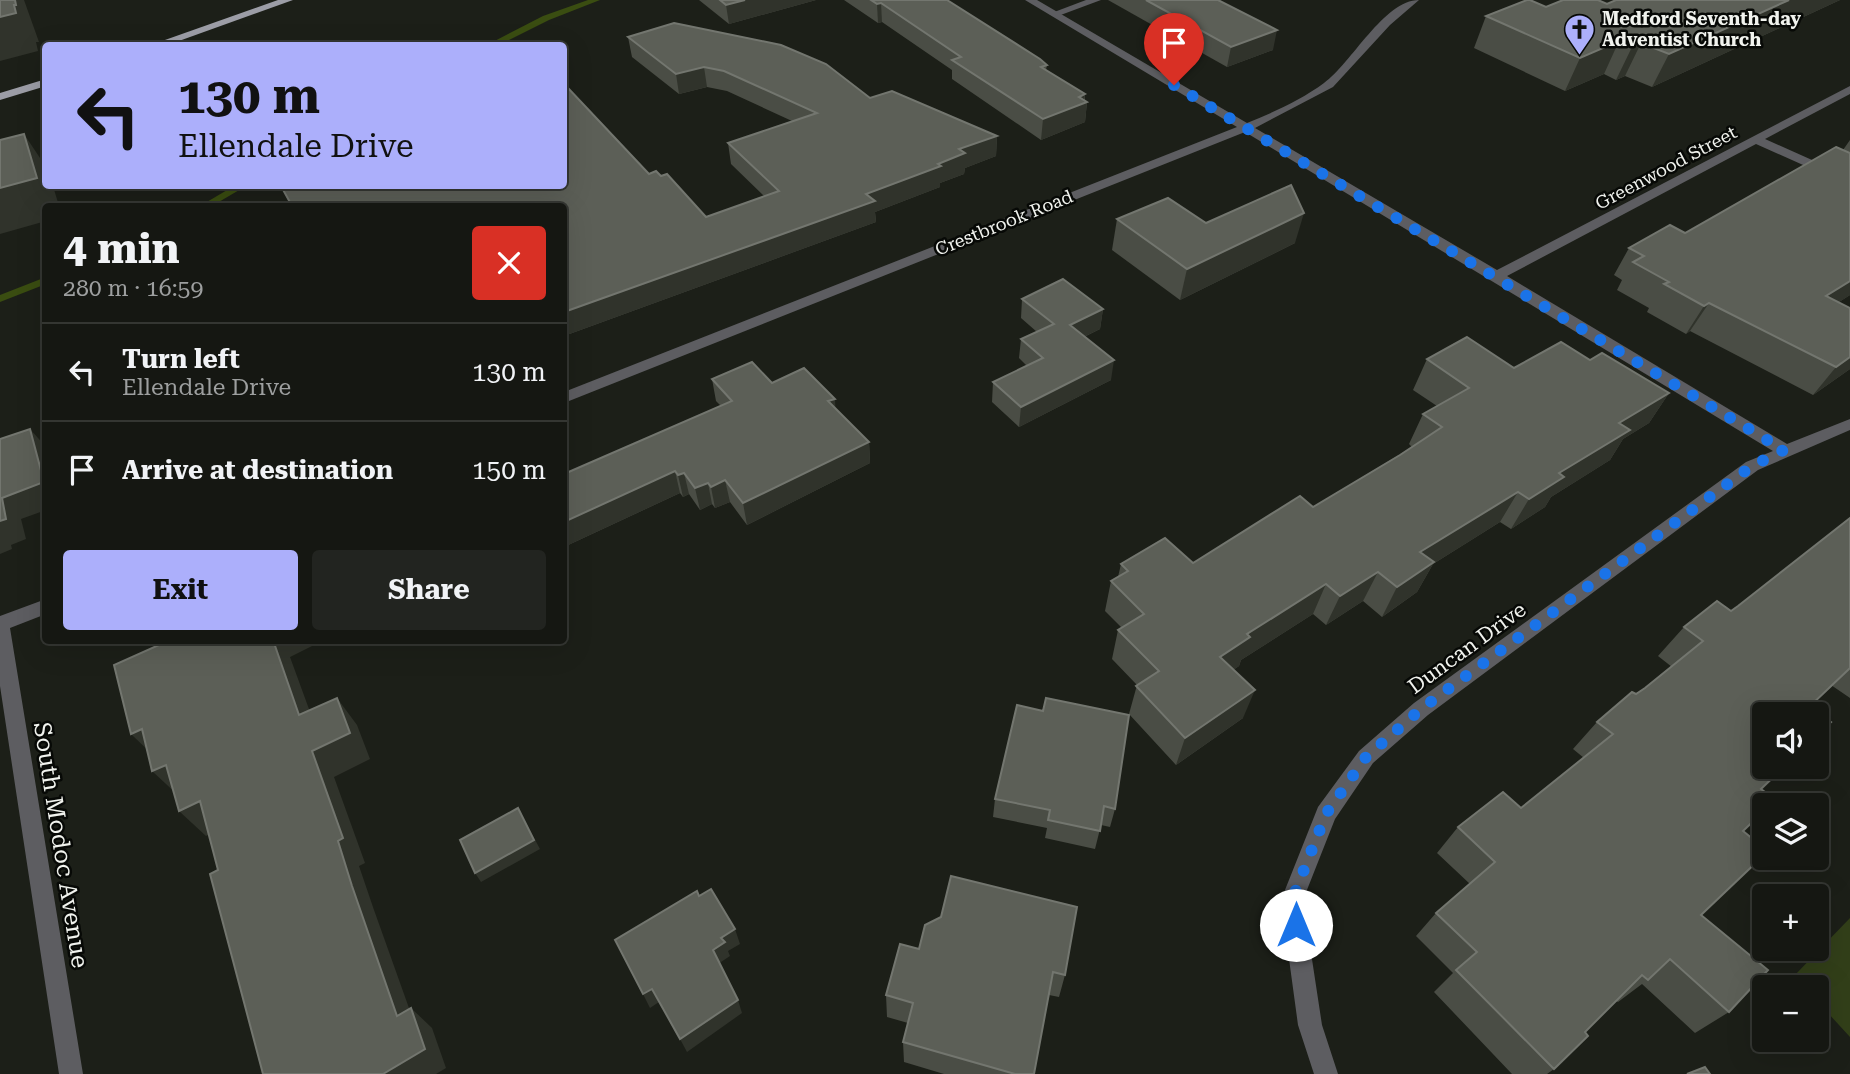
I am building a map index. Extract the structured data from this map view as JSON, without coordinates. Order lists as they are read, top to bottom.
{
  "streets": {
    "street": [
      "Greenwood Street",
      "Crestbrook Road",
      "Duncan Drive",
      "South Modoc Avenue"
    ]
  },
  "places": {
    "church": ["Medford Seventh-day Adventist Church"]
  },
  "page": {
    "turn": ["130 m", "Ellendale Drive"],
    "heading": ["4 min", "280 m · 16:59"],
    "list": [
      {
        "name": "Turn left",
        "note": "Ellendale Drive",
        "value": "130 m"
      },
      {
        "name": "Arrive at destination",
        "value": "150 m"
      }
    ],
    "buttons": ["Exit", "Share"],
    "map_buttons": ["+", "−"]
  }
}
